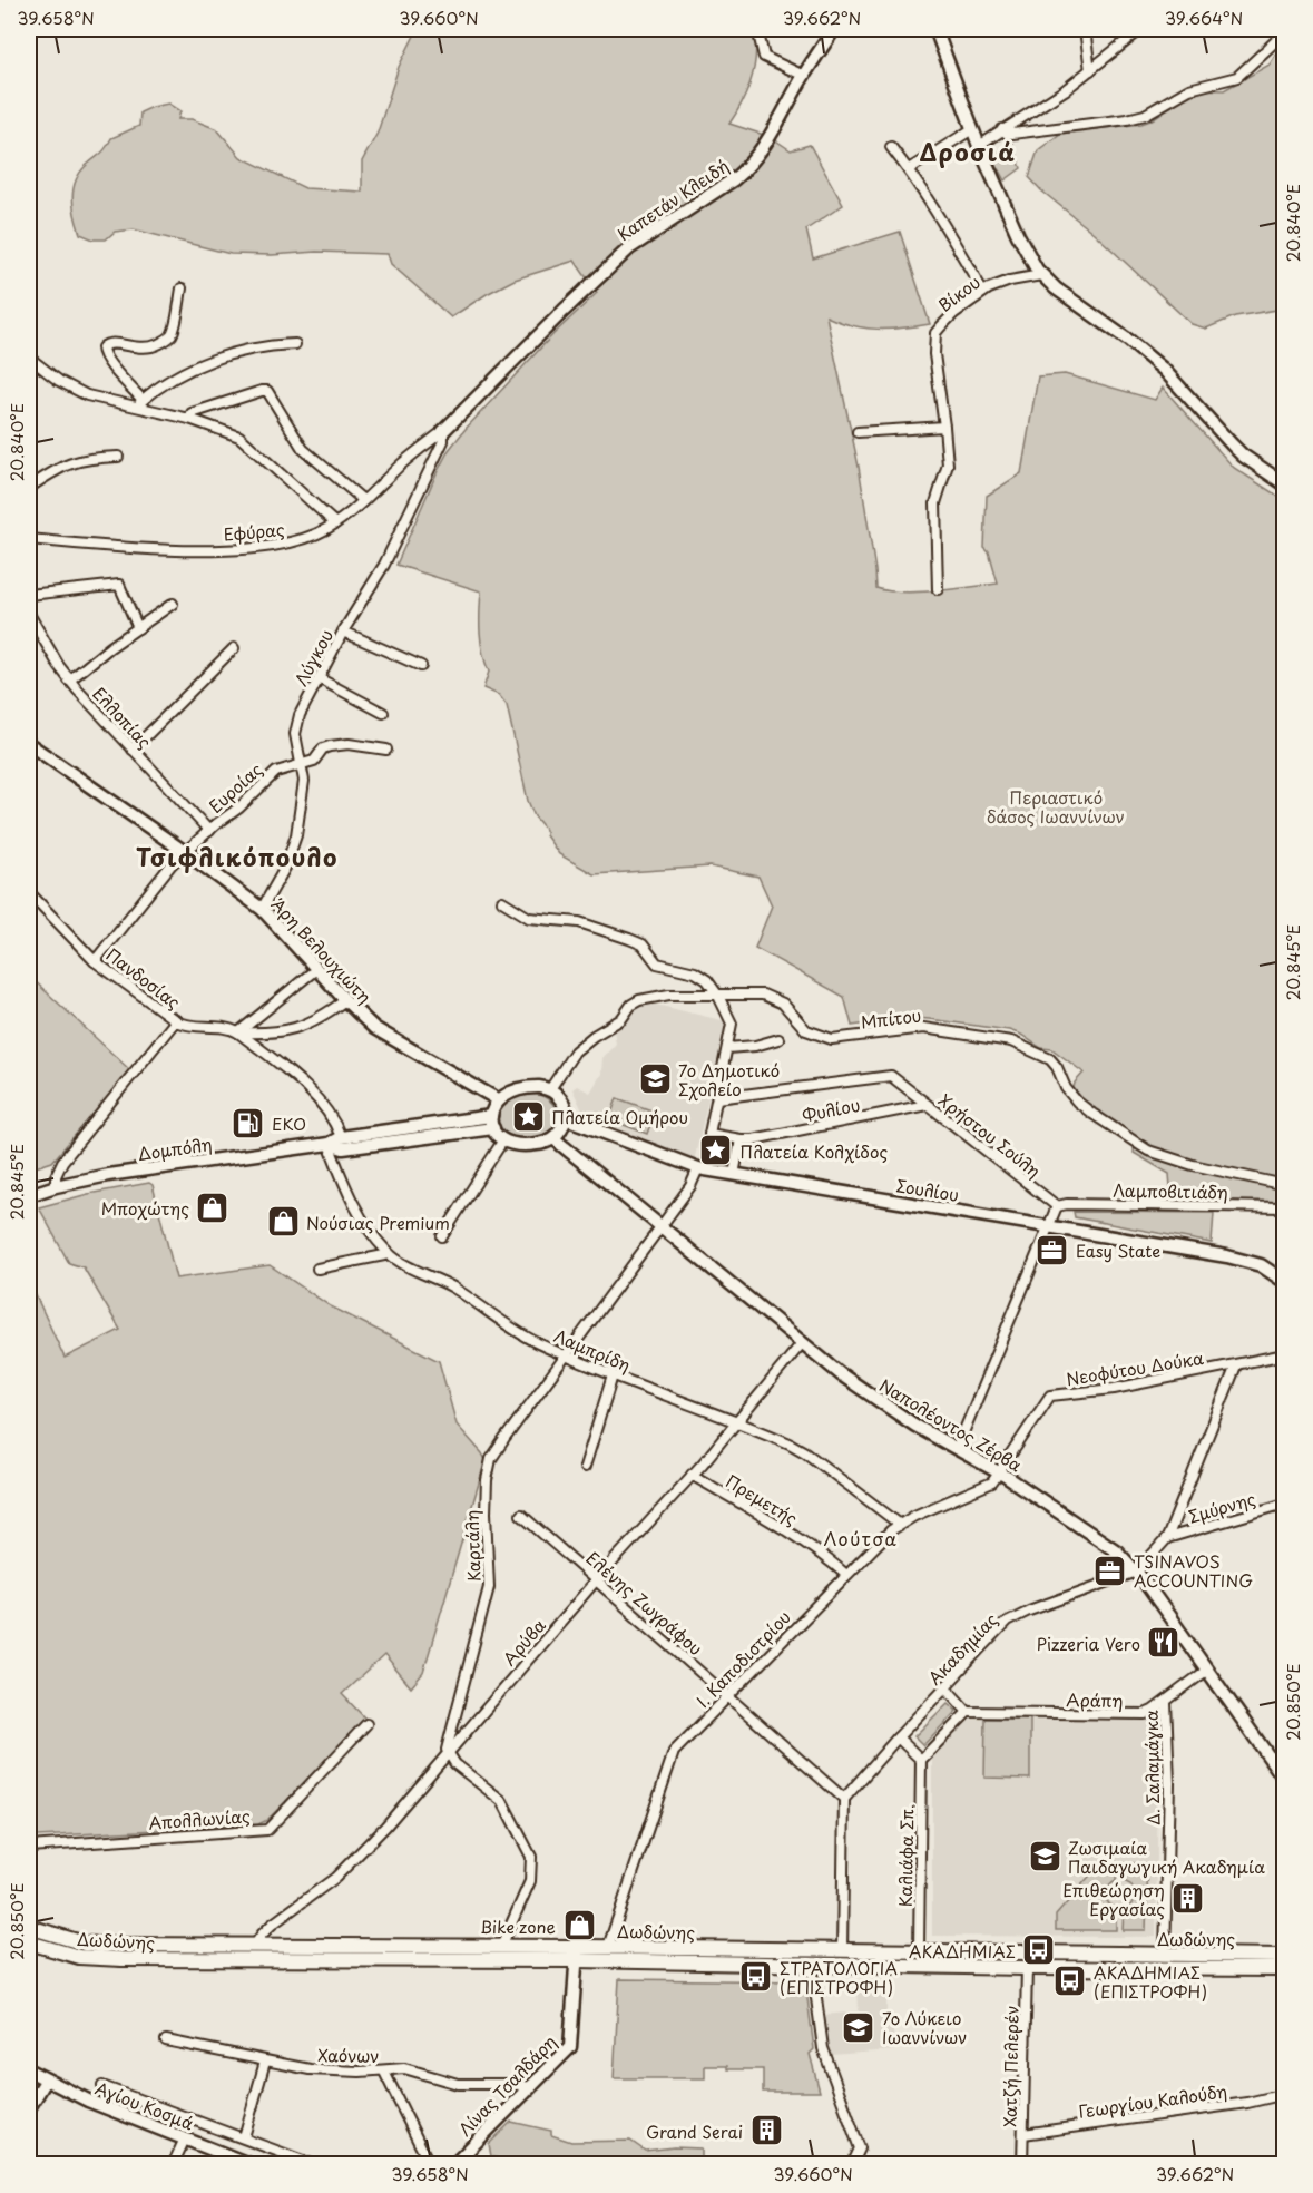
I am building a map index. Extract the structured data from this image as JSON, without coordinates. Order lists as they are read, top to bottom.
{
  "streets": {
    "main road": [
      "Καπετάν Κλειδή",
      "Άρη Βελουχιώτη",
      "Δομπόλη",
      "Σουλίου",
      "Ναπολέοντος Ζέρβα",
      "Δωδώνης",
      "Λίνας Τσαλδάρη",
      "Αγίου Κοσμά"
    ],
    "street": [
      "Βίκου",
      "Εφύρας",
      "Λύγκου",
      "Ελλοπίας",
      "Ευροίας",
      "Πανδοσίας",
      "Μπίτου",
      "Φυλίου",
      "Χρήστου Σούλη",
      "Λαμποβιτιάδη",
      "Λαμπρίδη",
      "Νεοφύτου Δούκα",
      "Πρεμετής",
      "Σμύρνης",
      "Καρτάλη",
      "Ελένης Ζωγράφου",
      "Αρύβα",
      "Ακαδημίας",
      "Ι. Καποδιστρίου",
      "Αράπη",
      "Δ. Σαλαμάγκα",
      "Απολλωνίας",
      "Καλιάφα Σπ.",
      "Χαόνων",
      "Χατζή Πελερέν",
      "Γεωργίου Καλούδη"
    ]
  },
  "crossings": [
    ["Καπετάν Κλειδή", "Εφύρας"],
    ["Καπετάν Κλειδή", "Λύγκου"],
    ["Εφύρας", "Λύγκου"],
    ["Λύγκου", "Ευροίας"],
    ["Λύγκου", "Άρη Βελουχιώτη"],
    ["Ελλοπίας", "Ευροίας"],
    ["Ευροίας", "Άρη Βελουχιώτη"],
    ["Ευροίας", "Πανδοσίας"],
    ["Άρη Βελουχιώτη", "Πανδοσίας"],
    ["Άρη Βελουχιώτη", "Μπίτου"],
    ["Άρη Βελουχιώτη", "Δομπόλη"],
    ["Άρη Βελουχιώτη", "Σουλίου"],
    ["Άρη Βελουχιώτη", "Ναπολέοντος Ζέρβα"],
    ["Μπίτου", "Δομπόλη"],
    ["Μπίτου", "Σουλίου"],
    ["Μπίτου", "Ναπολέοντος Ζέρβα"],
    ["Φυλίου", "Χρήστου Σούλη"],
    ["Χρήστου Σούλη", "Λαμποβιτιάδη"],
    ["Δομπόλη", "Σουλίου"],
    ["Δομπόλη", "Λαμπρίδη"],
    ["Δομπόλη", "Ναπολέοντος Ζέρβα"],
    ["Σουλίου", "Ναπολέοντος Ζέρβα"],
    ["Σουλίου", "Καρτάλη"],
    ["Λαμπρίδη", "Καρτάλη"],
    ["Λαμπρίδη", "Αρύβα"],
    ["Λαμπρίδη", "Ι. Καποδιστρίου"],
    ["Νεοφύτου Δούκα", "Ναπολέοντος Ζέρβα"],
    ["Νεοφύτου Δούκα", "Ι. Καποδιστρίου"],
    ["Ναπολέοντος Ζέρβα", "Καρτάλη"],
    ["Ναπολέοντος Ζέρβα", "Αρύβα"],
    ["Ναπολέοντος Ζέρβα", "Ακαδημίας"],
    ["Ναπολέοντος Ζέρβα", "Ι. Καποδιστρίου"],
    ["Ναπολέοντος Ζέρβα", "Αράπη"],
    ["Πρεμετής", "Αρύβα"],
    ["Πρεμετής", "Ι. Καποδιστρίου"],
    ["Καρτάλη", "Αρύβα"],
    ["Ελένης Ζωγράφου", "Αρύβα"],
    ["Ελένης Ζωγράφου", "Ακαδημίας"],
    ["Ελένης Ζωγράφου", "Ι. Καποδιστρίου"],
    ["Αρύβα", "Δωδώνης"],
    ["Ι. Καποδιστρίου", "Δωδώνης"],
    ["Αράπη", "Δ. Σαλαμάγκα"],
    ["Δ. Σαλαμάγκα", "Δωδώνης"],
    ["Καλιάφα Σπ.", "Δωδώνης"],
    ["Δωδώνης", "Χατζή Πελερέν"],
    ["Δωδώνης", "Λίνας Τσαλδάρη"],
    ["Χαόνων", "Λίνας Τσαλδάρη"],
    ["Χατζή Πελερέν", "Γεωργίου Καλούδη"]
  ],
  "districts": ["Δροσιά", "Τσιφλικόπουλο", "Λούτσα"],
  "parks": ["Περιαστικό δάσος Ιωαννίνων"],
  "places": {
    "school or university": ["7ο Δημοτικό Σχολείο", "Ζωσιμαία Παιδαγωγική Ακαδημία", "7ο Λύκειο Ιωαννίνων"],
    "place": ["Πλατεία Ομήρου", "Πλατεία Κολχίδος"],
    "fuel station": ["EKO"],
    "shop": ["Μποχώτης", "Νούσιας Premium", "Bike zone"],
    "office": ["Easy State", "TSINAVOS ACCOUNTING"],
    "restaurant": ["Pizzeria Vero"],
    "building": ["Επιθεώρηση Εργασίας", "Grand Serai"],
    "bus stop": ["ΑΚΑΔΗΜΙΑΣ", "ΣΤΡΑΤΟΛΟΓΙΑ (ΕΠΙΣΤΡΟΦΗ)", "ΑΚΑΔΗΜΙΑΣ (ΕΠΙΣΤΡΟΦΗ)"]
  },
  "coordinates": [
    "39.658°N",
    "39.660°N",
    "39.662°N",
    "39.664°N",
    "20.840°E",
    "20.845°E",
    "20.850°E"
  ]
}
